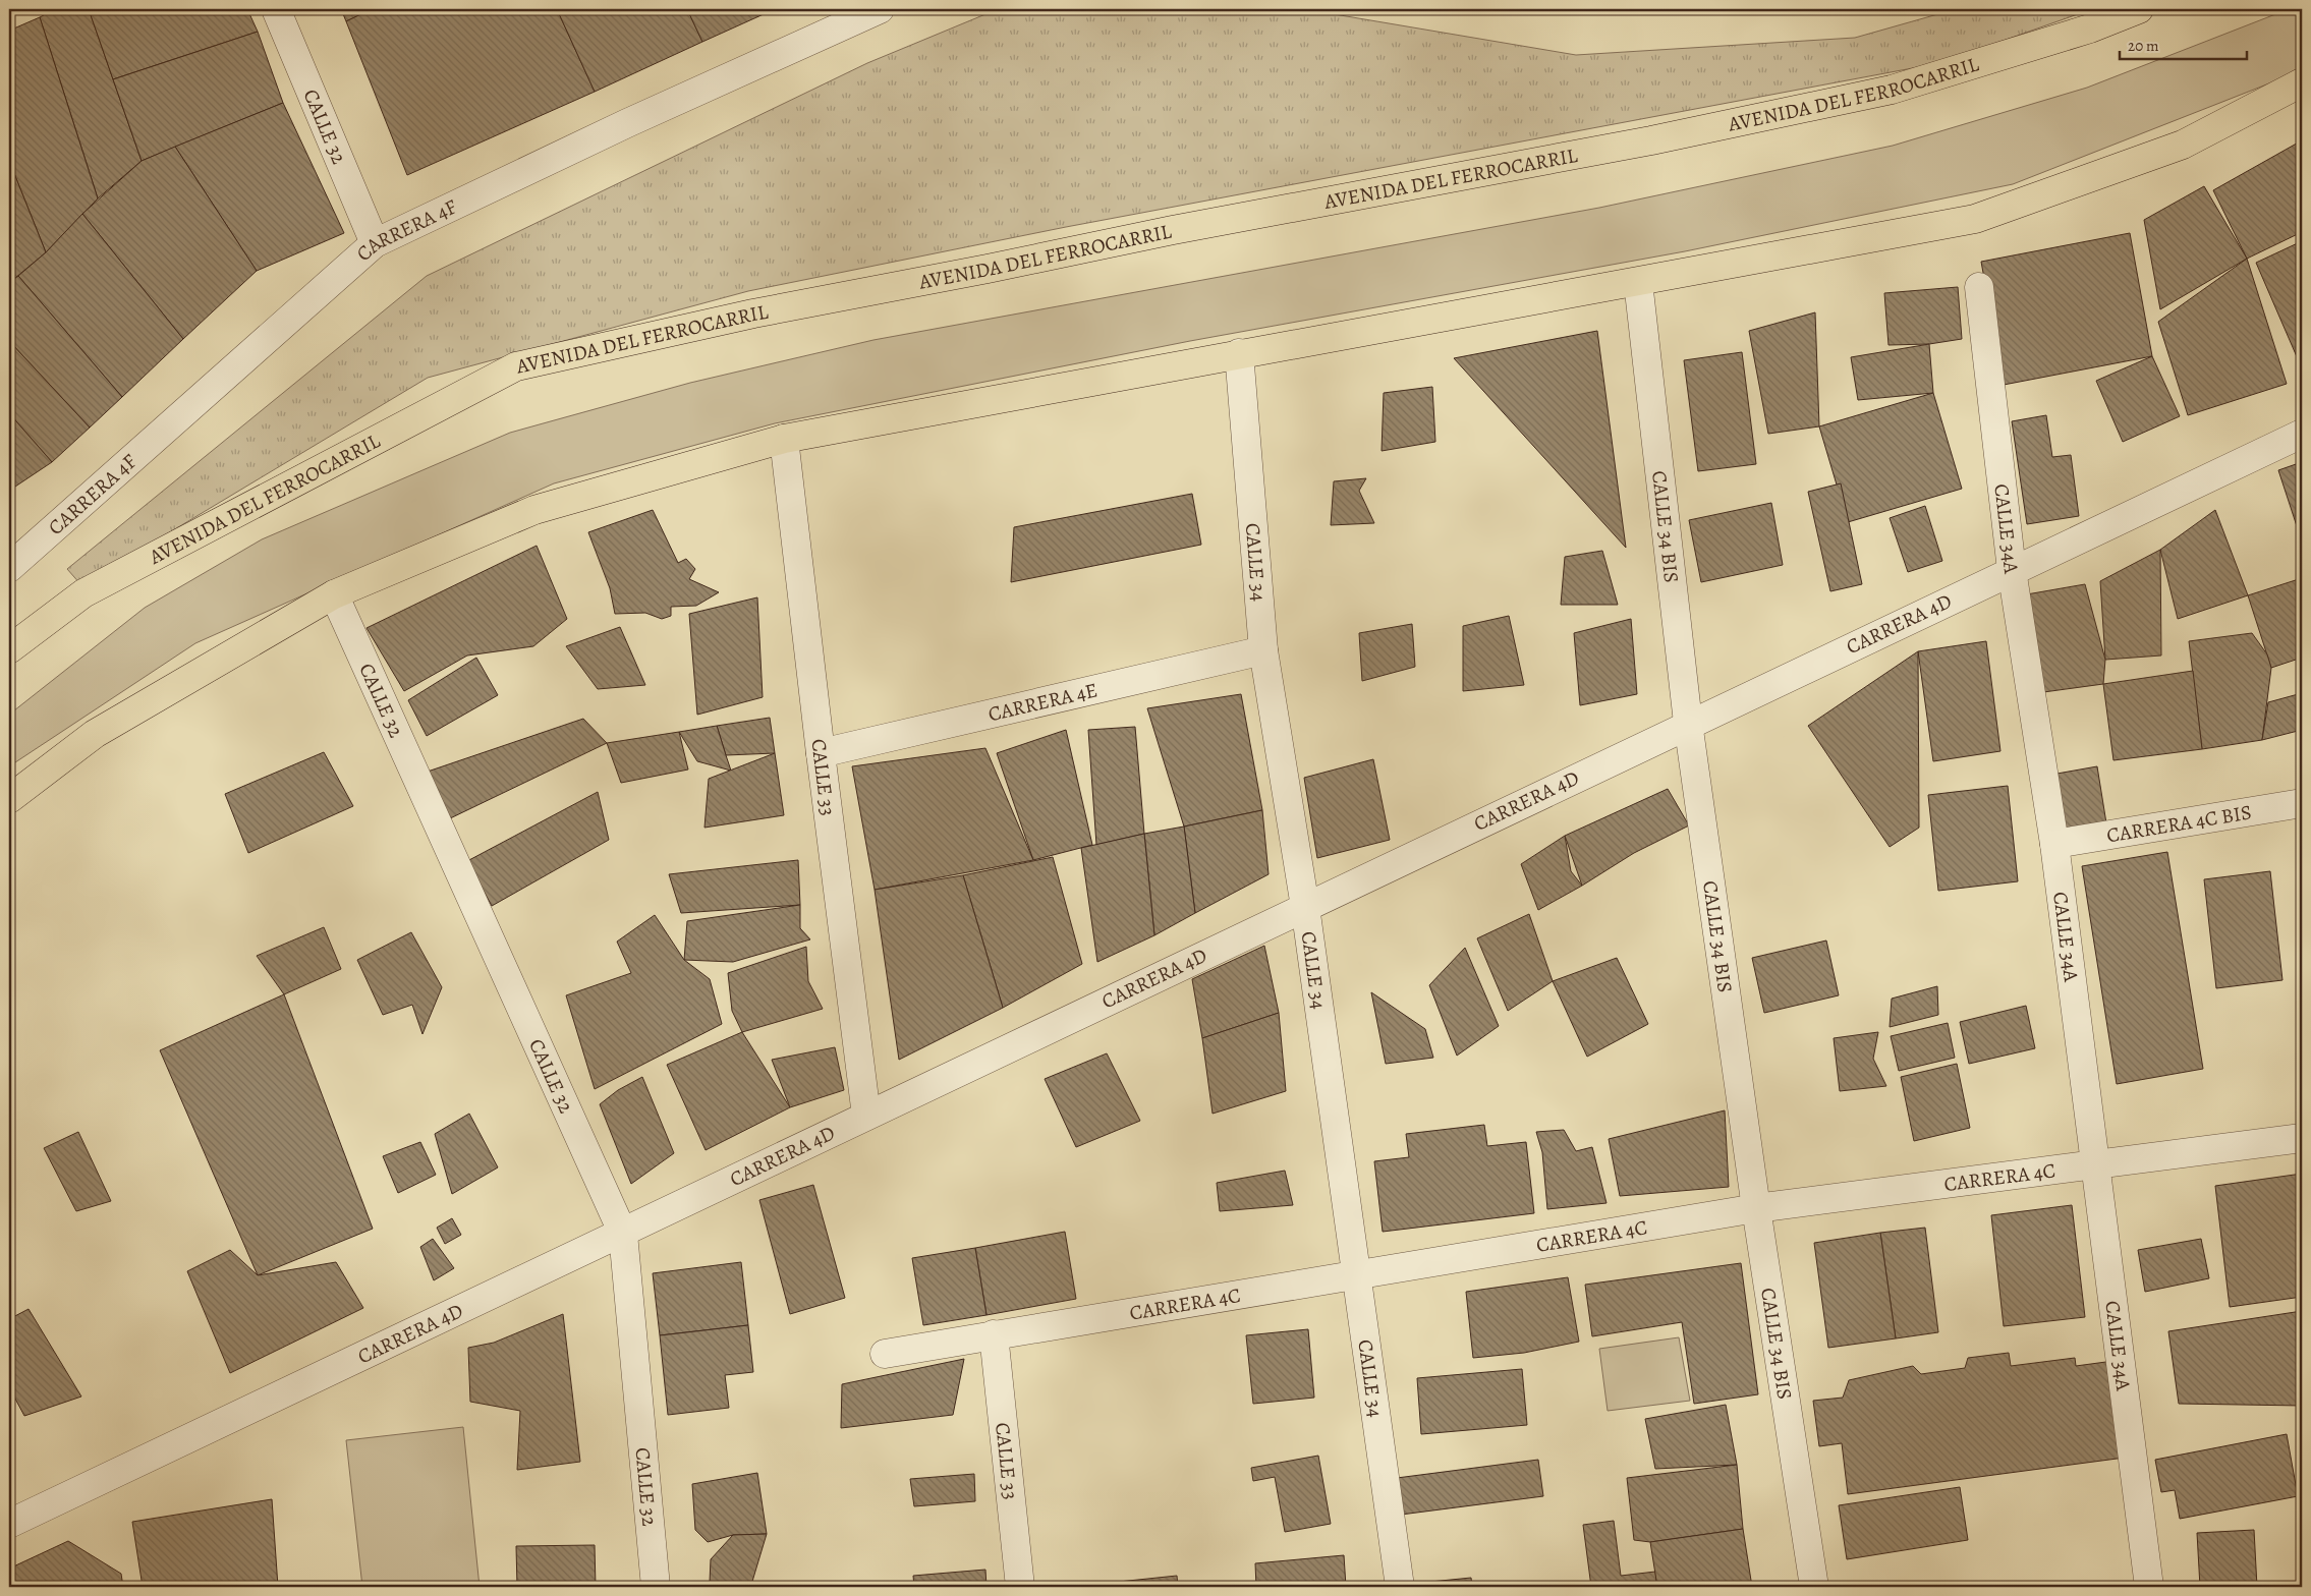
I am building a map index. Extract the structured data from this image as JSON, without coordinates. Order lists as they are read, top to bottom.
{
  "streets": {
    "main road": ["AVENIDA DEL FERROCARRIL"],
    "street": [
      "CALLE 32",
      "CARRERA 4F",
      "CALLE 34 BIS",
      "CALLE 34A",
      "CALLE 34",
      "CARRERA 4D",
      "CARRERA 4E",
      "CALLE 33",
      "CARRERA 4C BIS",
      "CARRERA 4C"
    ]
  },
  "crossings": [
    ["CALLE 32", "CARRERA 4F"],
    ["CALLE 32", "CARRERA 4D"],
    ["CALLE 34 BIS", "CARRERA 4D"],
    ["CALLE 34 BIS", "CARRERA 4C"],
    ["CALLE 34A", "CARRERA 4D"],
    ["CALLE 34A", "CARRERA 4C BIS"],
    ["CALLE 34A", "CARRERA 4C"],
    ["CALLE 34", "CARRERA 4D"],
    ["CALLE 34", "CARRERA 4E"],
    ["CALLE 34", "CARRERA 4C"],
    ["CARRERA 4D", "CALLE 33"],
    ["CARRERA 4E", "CALLE 33"],
    ["CALLE 33", "CARRERA 4C"]
  ],
  "scale_bar": "20 m"
}
